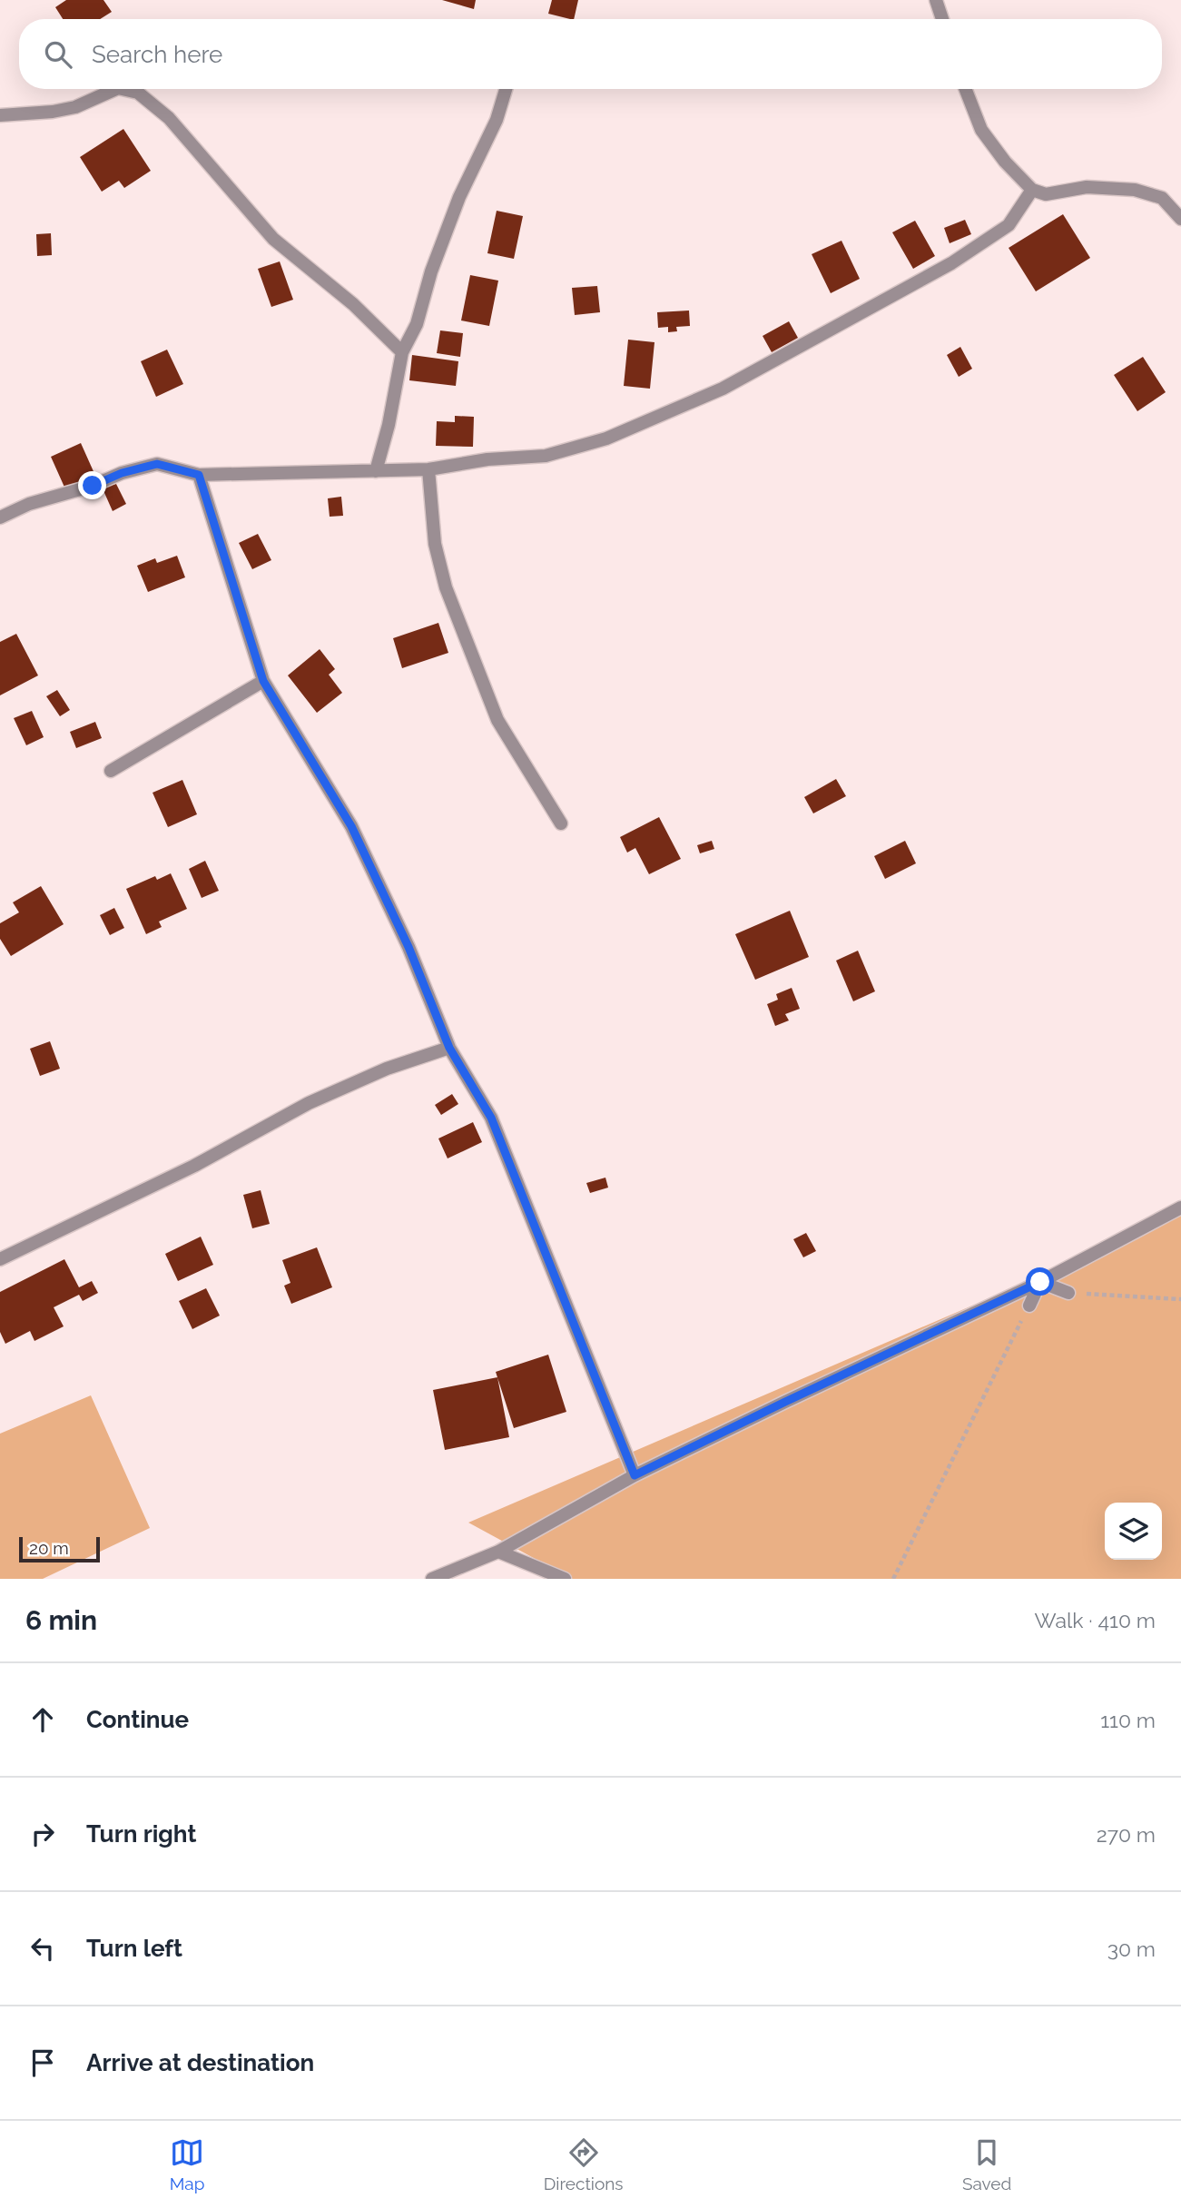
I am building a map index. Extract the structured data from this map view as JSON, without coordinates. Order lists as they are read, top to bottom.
{
  "scale_bar": "20 m",
  "page": {
    "search": "Search here",
    "scale": "20 m",
    "heading": ["6 min", "Walk · 410 m"],
    "list": [
      ["Continue", "110 m"],
      ["Turn right", "270 m"],
      ["Turn left", "30 m"],
      "Arrive at destination"
    ],
    "nav": ["Map", "Directions", "Saved"]
  }
}
